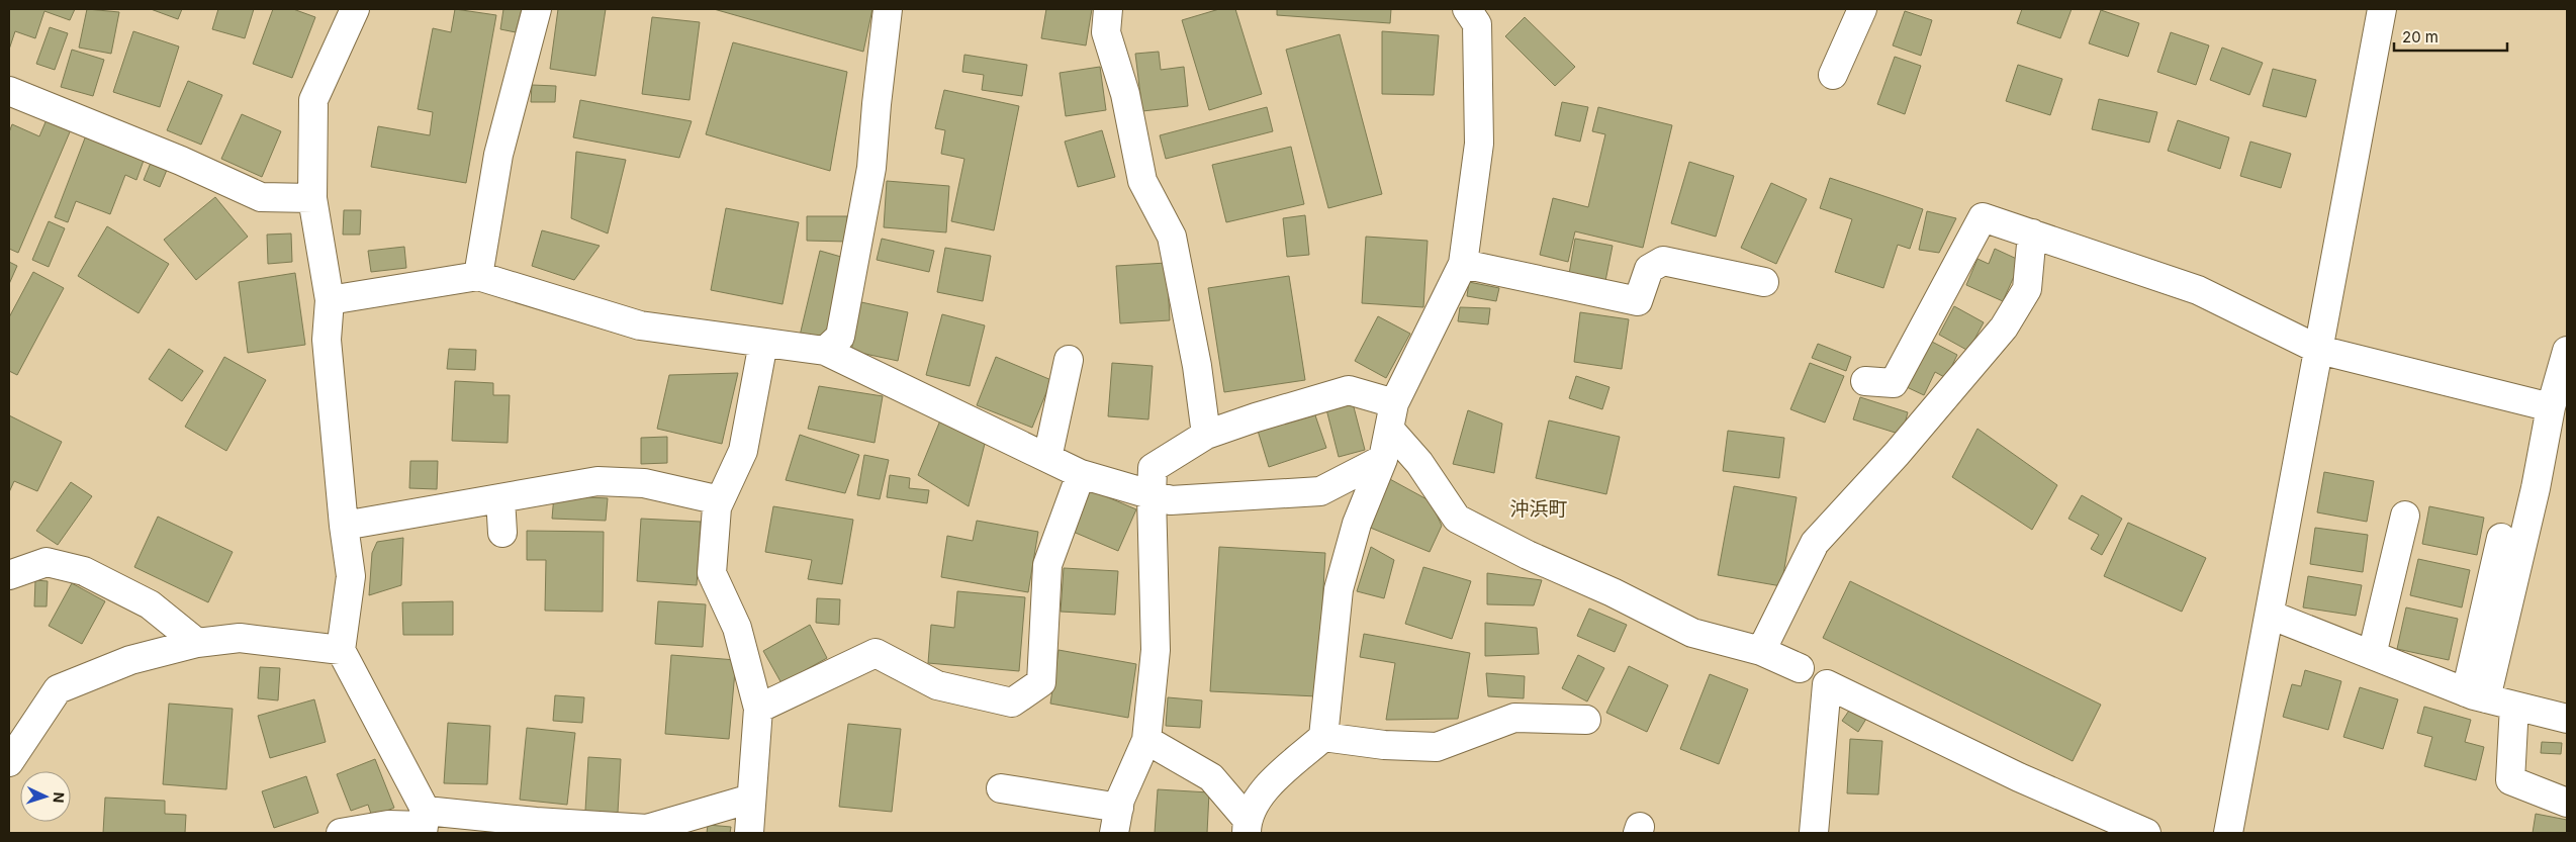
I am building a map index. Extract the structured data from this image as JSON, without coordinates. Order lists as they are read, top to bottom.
{
  "districts": ["沖浜町"],
  "scale_bar": "20 m",
  "north": "right"
}
